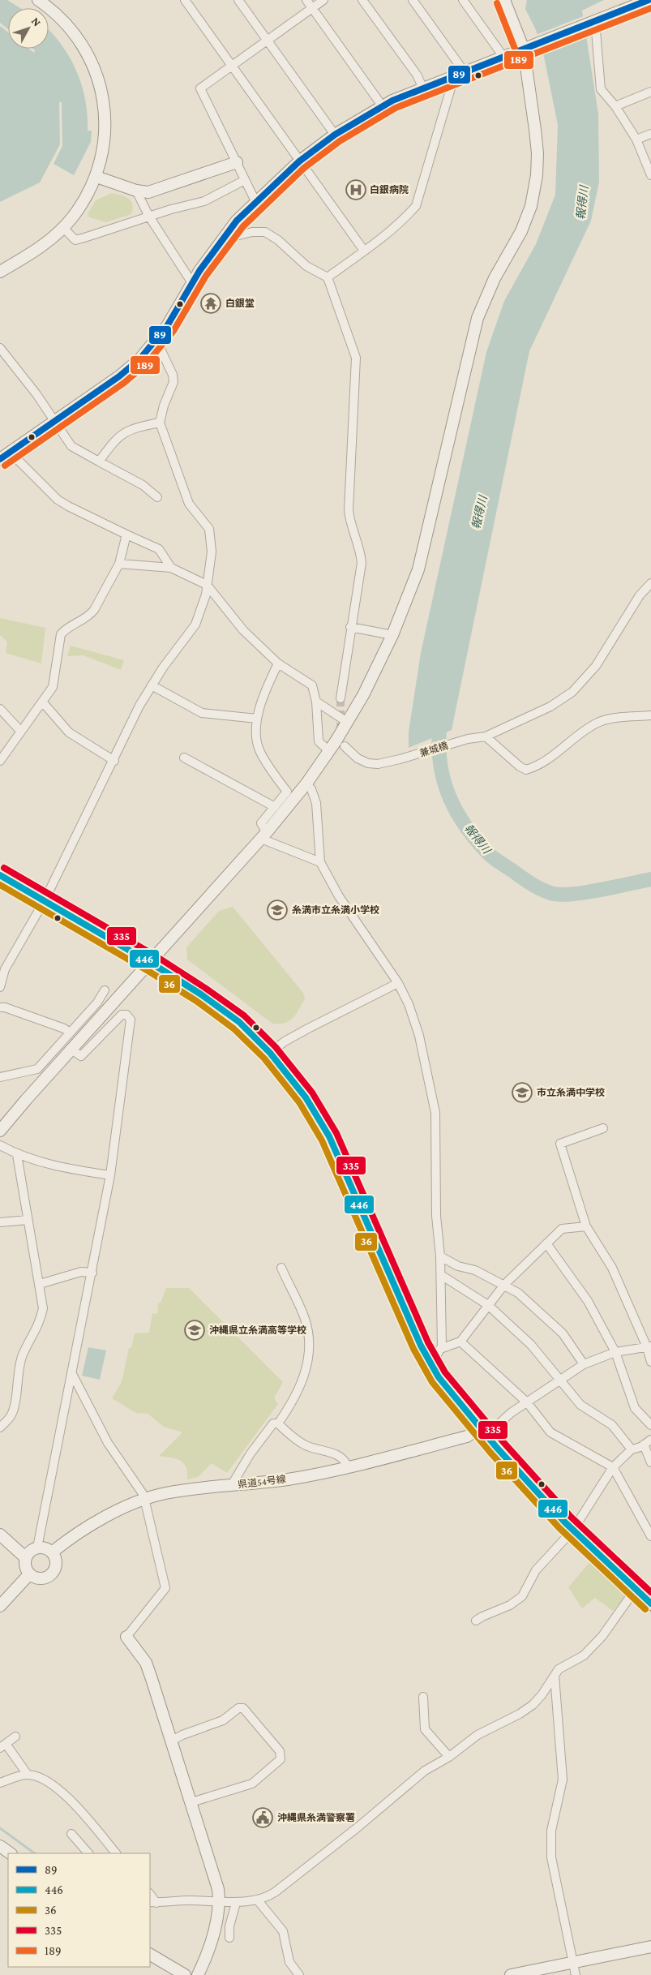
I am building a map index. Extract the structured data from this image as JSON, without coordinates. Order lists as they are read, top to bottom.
{
  "streets": {
    "street": ["兼城橋", "県道54号線"]
  },
  "water": ["報得川"],
  "places": {
    "hospital": ["白銀病院"],
    "temple": ["白銀堂"],
    "school or university": ["糸満市立糸満小学校", "市立糸満中学校", "沖縄県立糸満高等学校"],
    "public building": ["沖縄県糸満警察署"]
  },
  "lines": [
    "transit line 89",
    "transit line 189",
    "transit line 335",
    "transit line 446",
    "transit line 36"
  ],
  "legend": [
    "89",
    "446",
    "36",
    "335",
    "189"
  ],
  "north": "top right"
}
